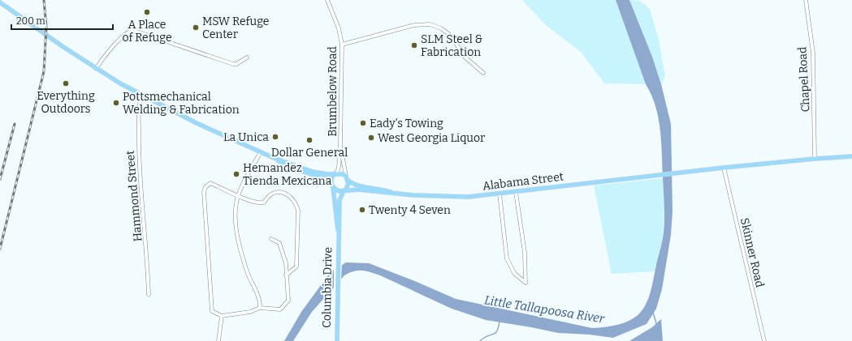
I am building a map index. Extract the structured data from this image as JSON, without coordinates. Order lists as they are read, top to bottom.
{
  "streets": {
    "main road": ["Alabama Street", "Columbia Drive"],
    "street": [
      "Chapel Road",
      "Brumbelow Road",
      "Hammond Street",
      "Skinner Road"
    ]
  },
  "crossings": [
    ["Chapel Road", "Alabama Street"],
    ["Brumbelow Road", "Alabama Street"],
    ["Brumbelow Road", "Columbia Drive"],
    ["Alabama Street", "Skinner Road"],
    ["Alabama Street", "Columbia Drive"]
  ],
  "water": ["Little Tallapoosa River"],
  "places": [
    "A Place of Refuge",
    "MSW Refuge Center",
    "SLM Steel & Fabrication",
    "Everything Outdoors",
    "Pottsmechanical Welding & Fabrication",
    "Eady's Towing",
    "La Unica",
    "West Georgia Liquor",
    "Dollar General",
    "Hernandez Tienda Mexicana",
    "Twenty 4 Seven"
  ],
  "scale_bar": "200 m"
}
